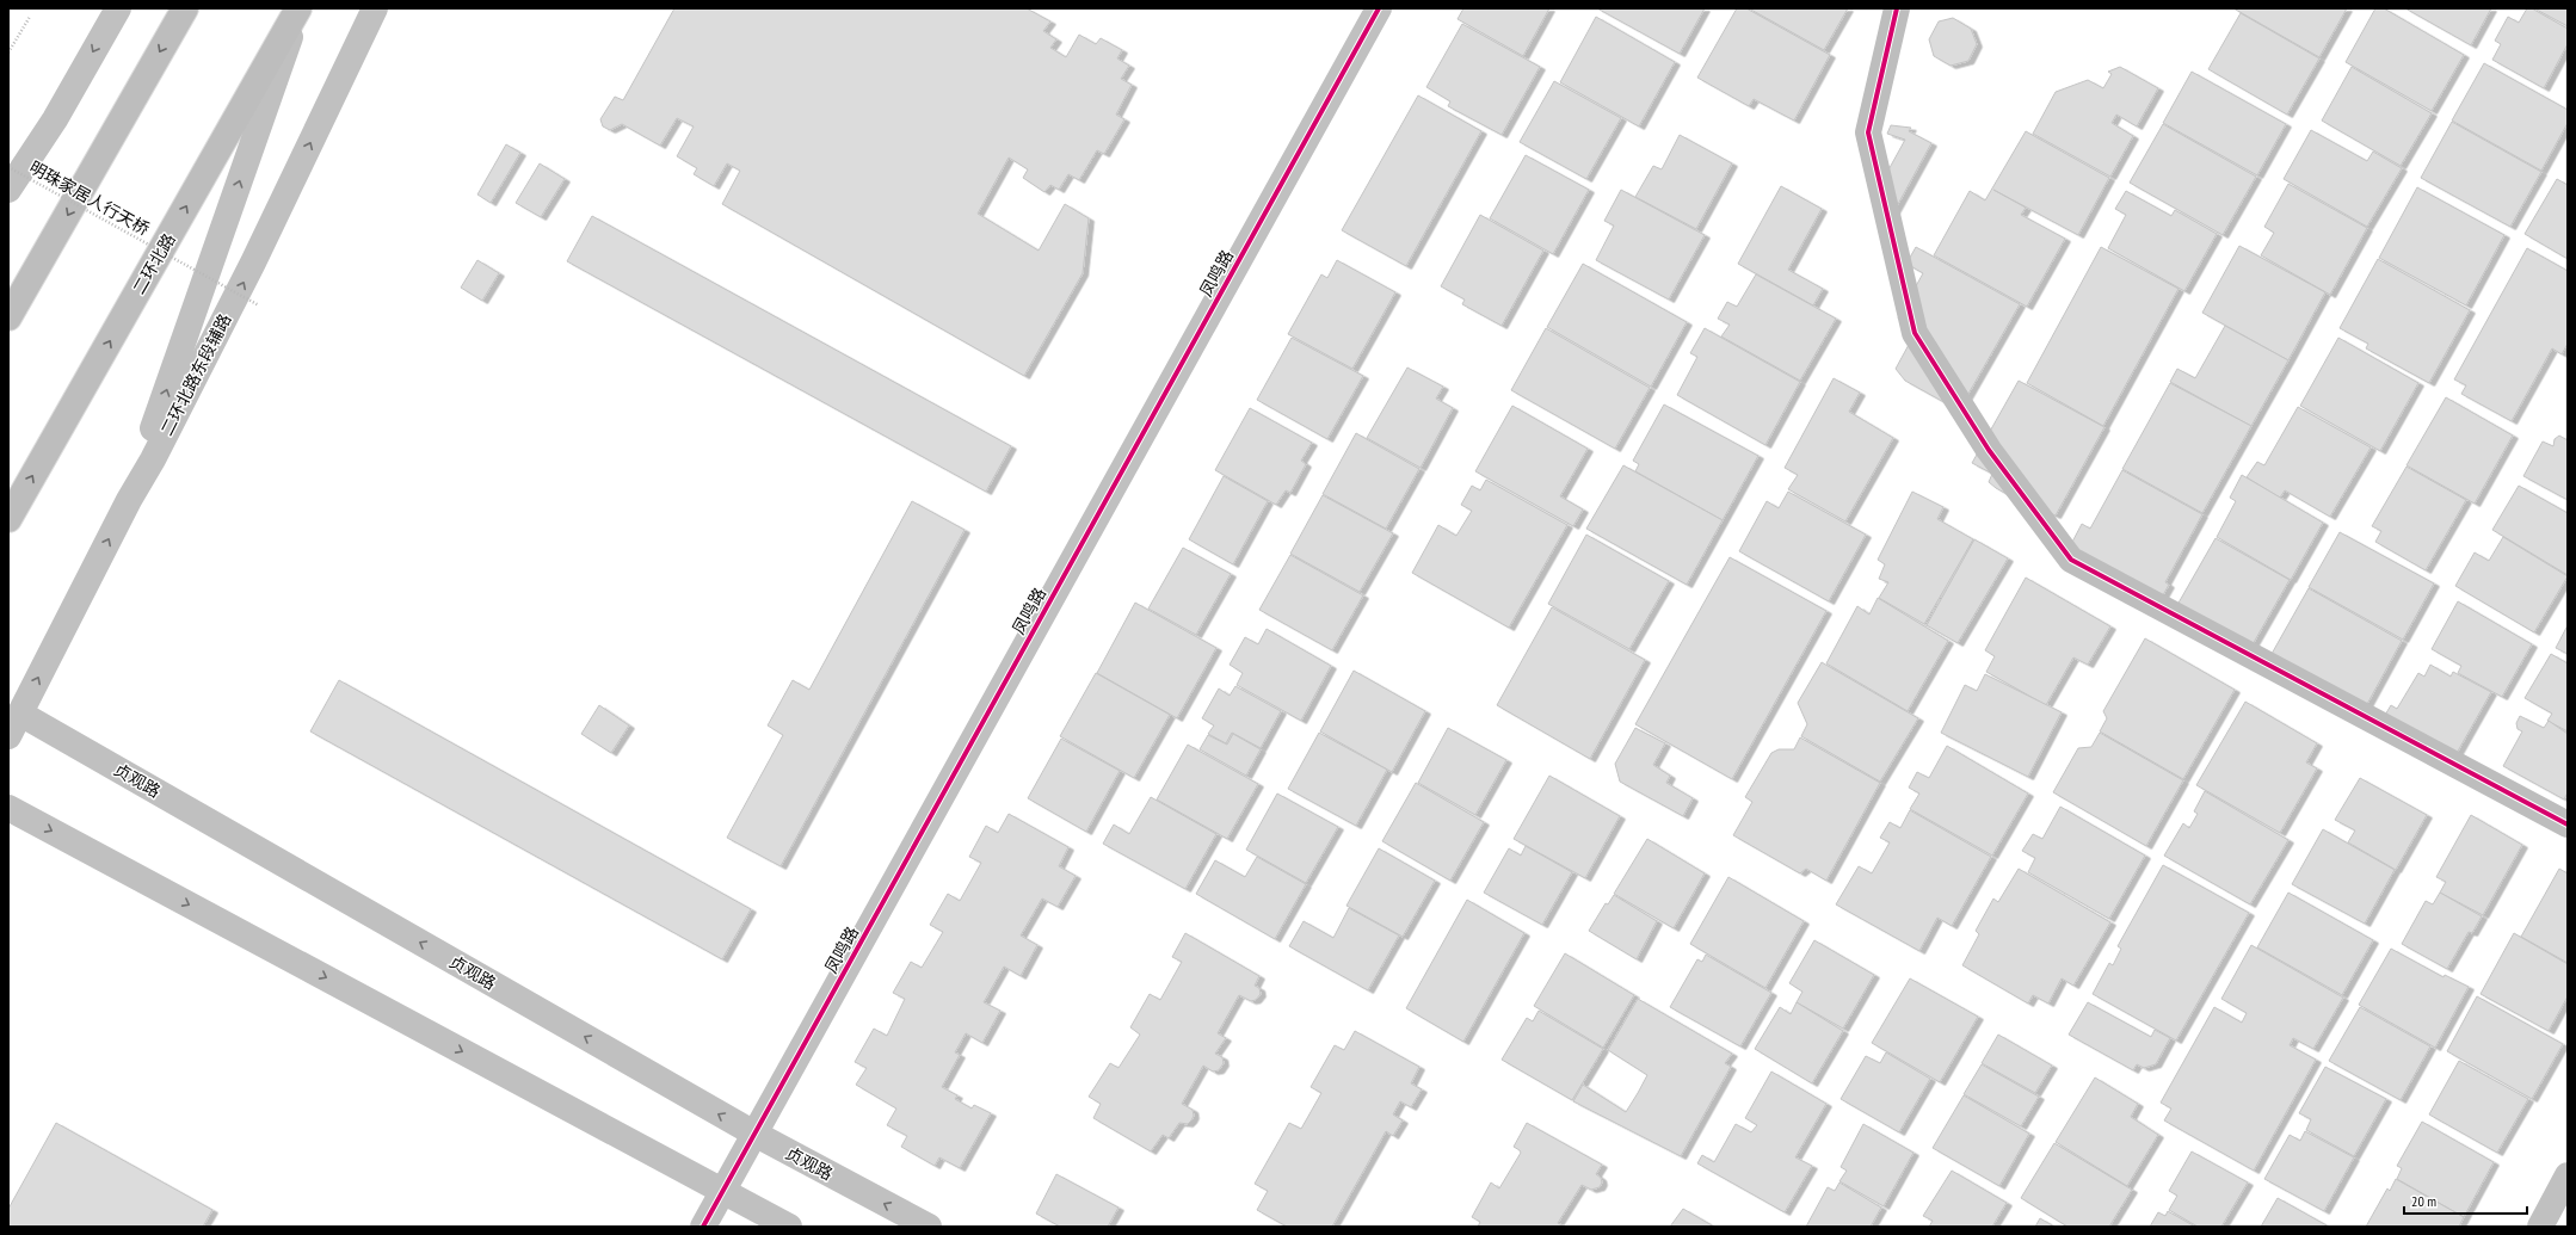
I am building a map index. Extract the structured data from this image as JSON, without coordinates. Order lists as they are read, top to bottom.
{
  "streets": {
    "main road": [
      "二环北路",
      "凤鸣路",
      "二环北路东段辅路",
      "贞观路"
    ],
    "path": ["明珠家居人行天桥"]
  },
  "crossings": [
    ["凤鸣路", "贞观路"],
    ["二环北路东段辅路", "贞观路"]
  ],
  "scale_bar": "20 m"
}
